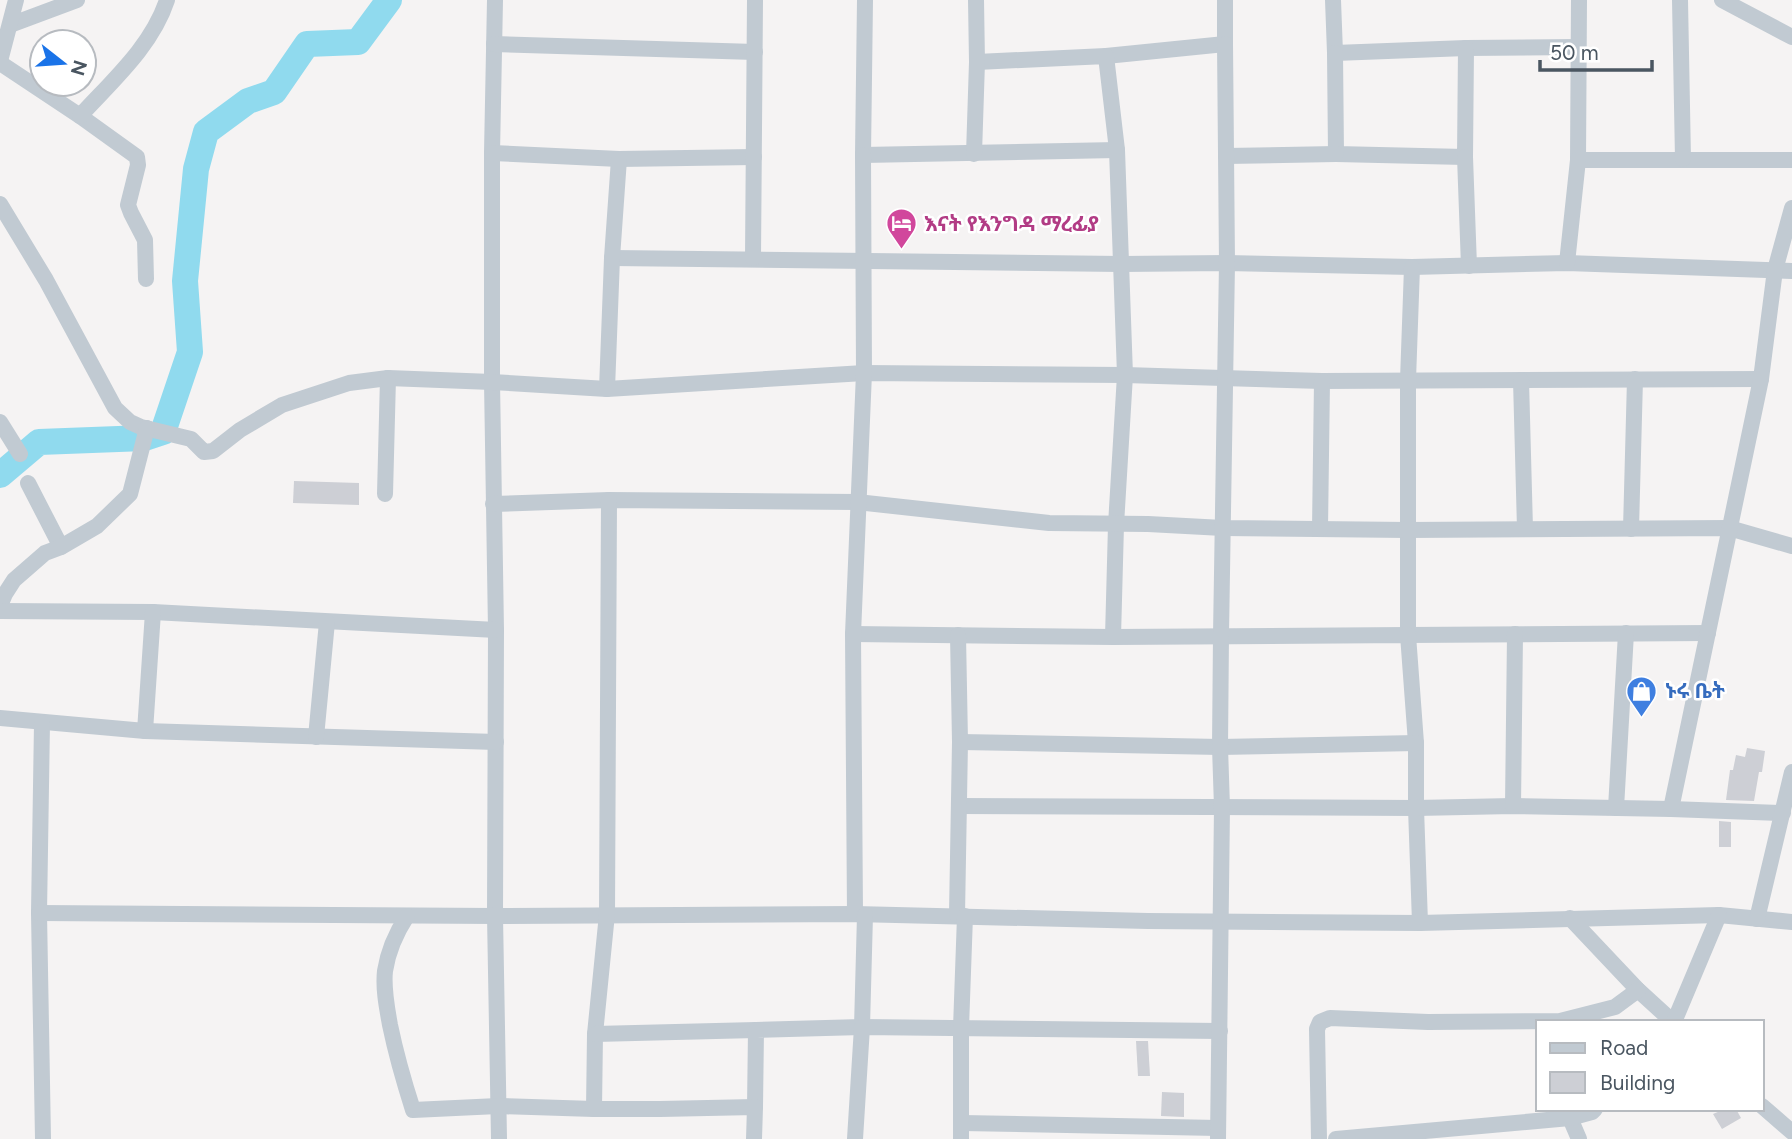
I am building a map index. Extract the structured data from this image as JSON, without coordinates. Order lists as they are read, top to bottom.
{
  "places": {
    "hotel": ["እናት የእንግዳ ማረፊያ"],
    "shop": ["ኑሩ ቤት"]
  },
  "legend": ["Road", "Building"],
  "scale_bar": "50 m",
  "north": "right"
}
